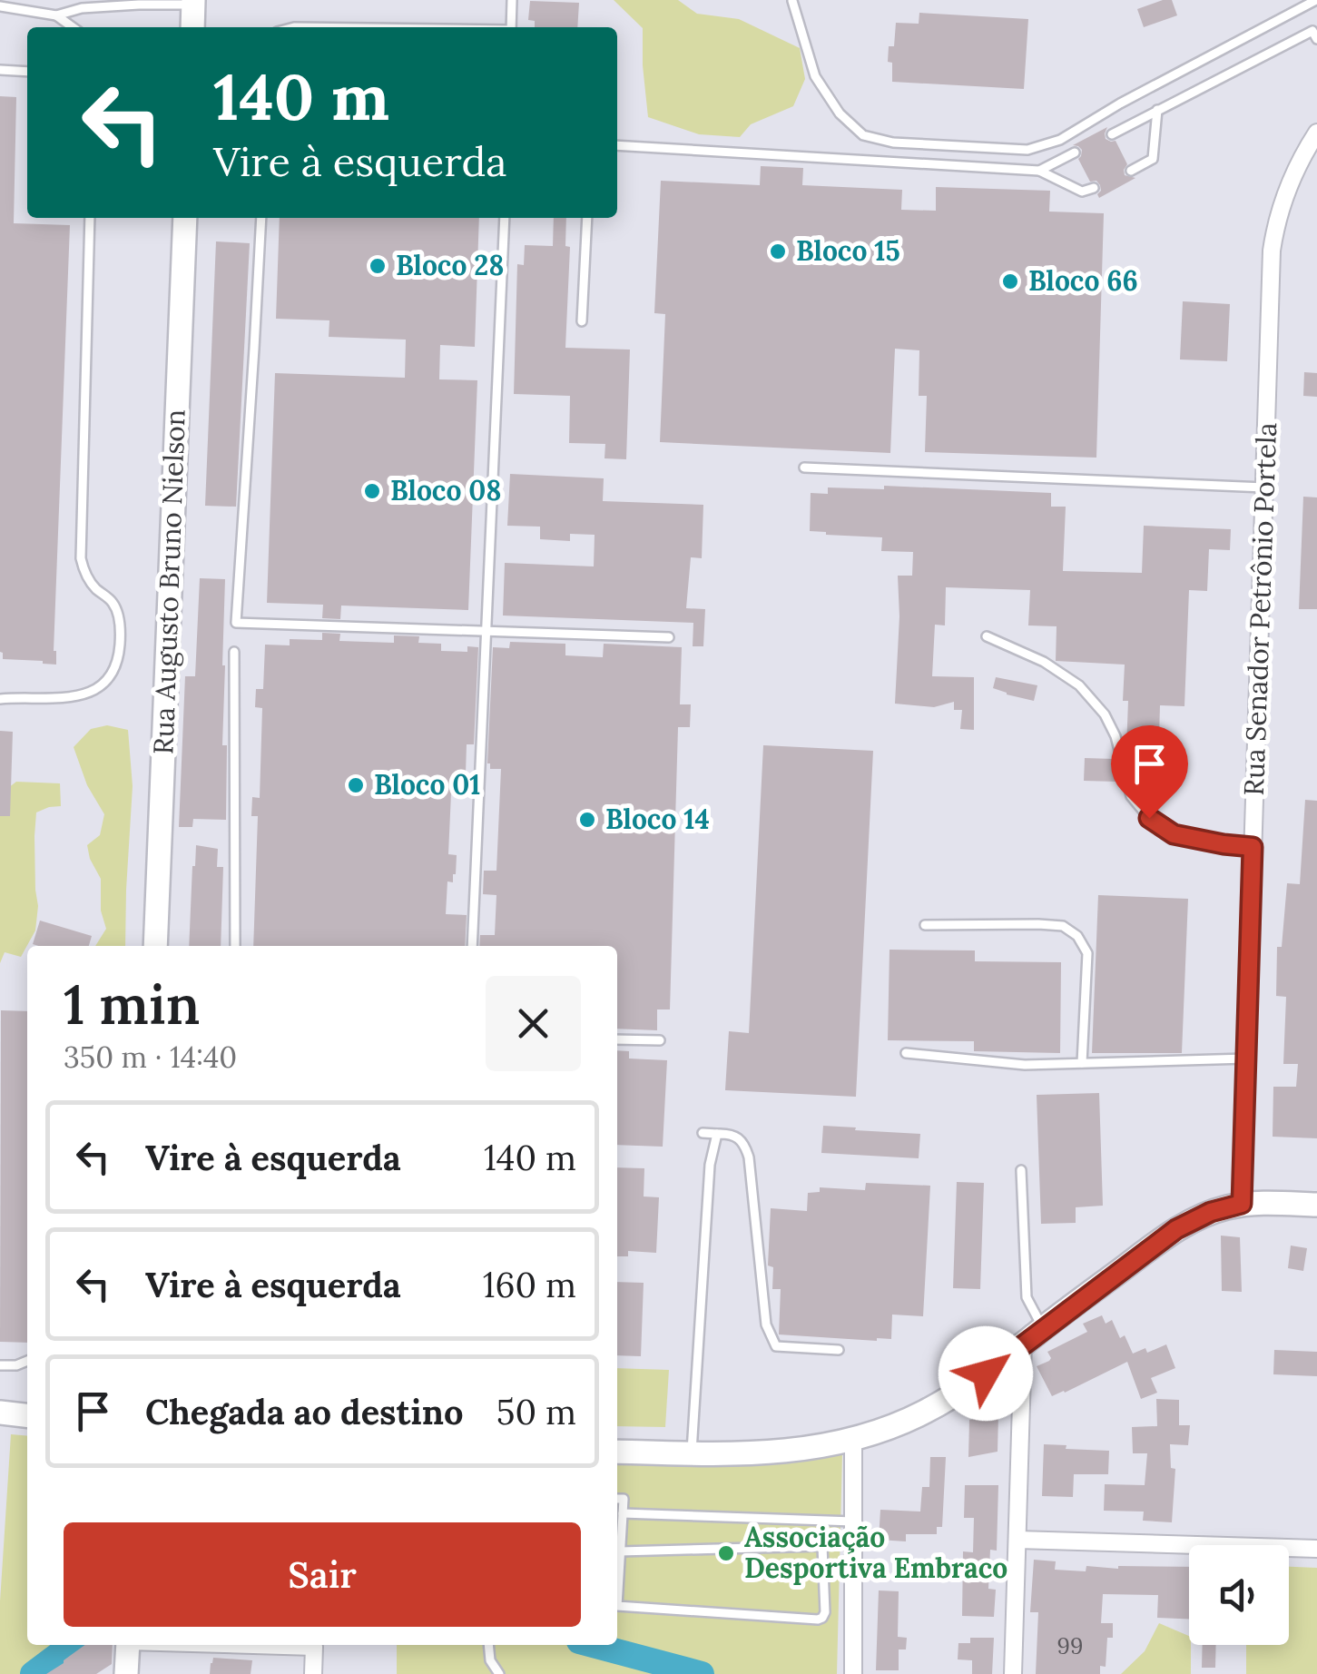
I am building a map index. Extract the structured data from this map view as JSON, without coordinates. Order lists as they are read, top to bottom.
{
  "streets": {
    "main road": ["Rua Augusto Bruno Nielson"],
    "street": ["Rua Senador Petrônio Portela"]
  },
  "places": [
    "Bloco 15",
    "Bloco 28",
    "Bloco 66",
    "Bloco 08",
    "Bloco 01",
    "Bloco 14",
    "Associação Desportiva Embraco"
  ],
  "house_numbers": ["99"],
  "page": {
    "turn": ["140 m", "Vire à esquerda"],
    "heading": ["1 min", "350 m · 14:40"],
    "list": [
      {
        "name": "Vire à esquerda",
        "value": "140 m"
      },
      {
        "name": "Vire à esquerda",
        "value": "160 m"
      },
      {
        "name": "Chegada ao destino",
        "value": "50 m"
      }
    ],
    "buttons": "Sair"
  }
}
